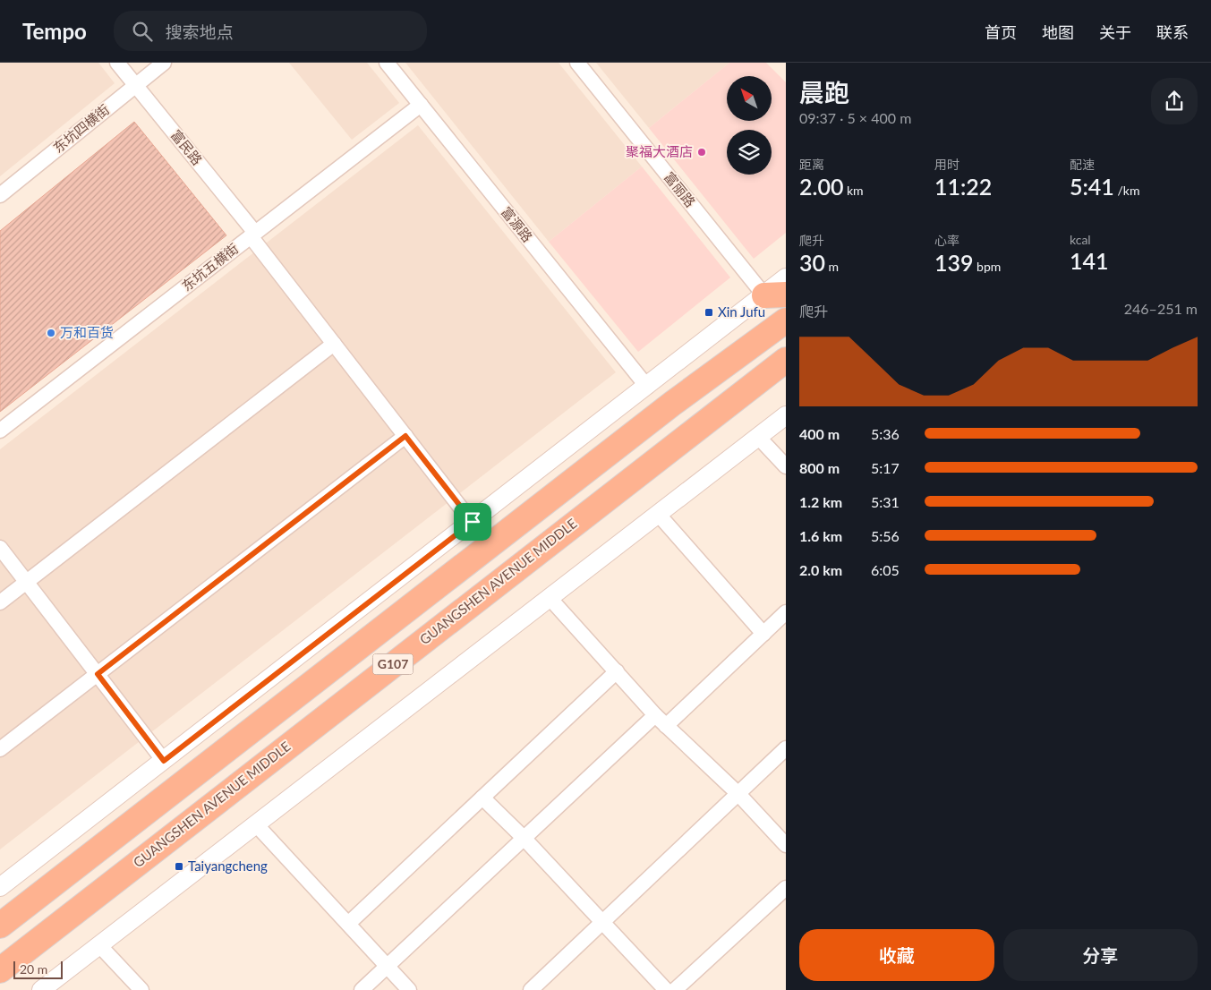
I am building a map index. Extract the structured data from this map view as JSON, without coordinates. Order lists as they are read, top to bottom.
{
  "streets": {
    "highway": ["GUANGSHEN AVENUE MIDDLE", "G107"],
    "street": [
      "东坑四横街",
      "富民路",
      "富丽路",
      "富源路",
      "东坑五横街"
    ]
  },
  "crossings": [
    ["东坑四横街", "富民路"],
    ["富民路", "东坑五横街"],
    ["富源路", "东坑五横街"]
  ],
  "places": {
    "other": ["聚福大酒店", "万和百货"],
    "transit": ["Xin Jufu", "Taiyangcheng"]
  },
  "scale_bar": "20 m",
  "north": "top left",
  "page": {
    "header": "Tempo",
    "search": "搜索地点",
    "nav": [
      "首页",
      "地图",
      "关于",
      "联系"
    ],
    "heading": ["晨跑", "09:37 · 5 × 400 m"],
    "stats": [
      ["距离", "2.00 km"],
      ["用时", "11:22"],
      ["配速", "5:41 /km"],
      ["爬升", "30 m"],
      ["心率", "139 bpm"],
      ["kcal", "141"]
    ],
    "chart": ["爬升", "246–251 m"],
    "list": [
      {
        "name": "400 m",
        "note": "5:36"
      },
      {
        "name": "800 m",
        "note": "5:17"
      },
      {
        "name": "1.2 km",
        "note": "5:31"
      },
      {
        "name": "1.6 km",
        "note": "5:56"
      },
      {
        "name": "2.0 km",
        "note": "6:05"
      }
    ],
    "buttons": ["收藏", "分享"],
    "scale": "20 m"
  }
}
